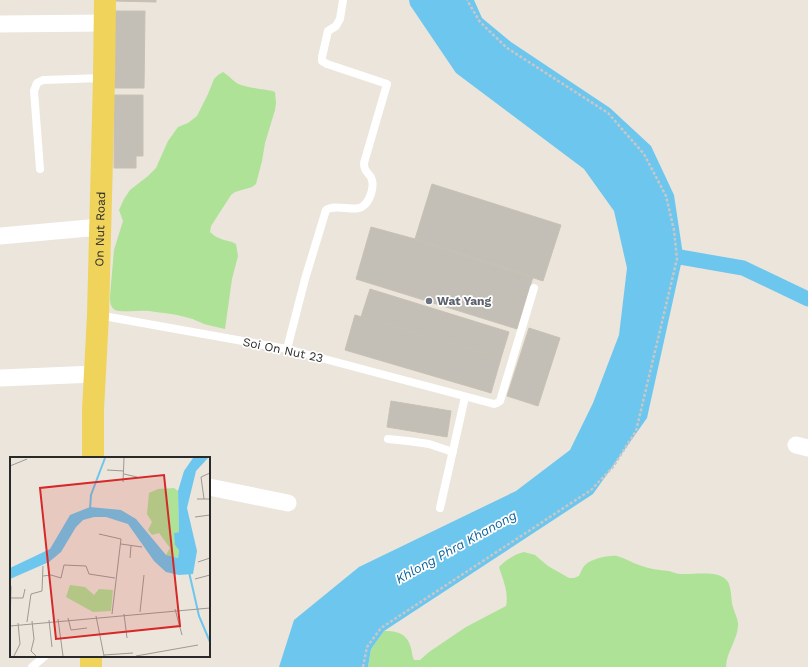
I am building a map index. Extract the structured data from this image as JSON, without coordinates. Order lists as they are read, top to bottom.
{
  "streets": {
    "main road": ["On Nut Road"],
    "lane": ["Soi On Nut 23"]
  },
  "crossings": [
    ["On Nut Road", "Soi On Nut 23"]
  ],
  "water": ["Khlong Phra Khanong"],
  "places": ["Wat Yang"]
}
